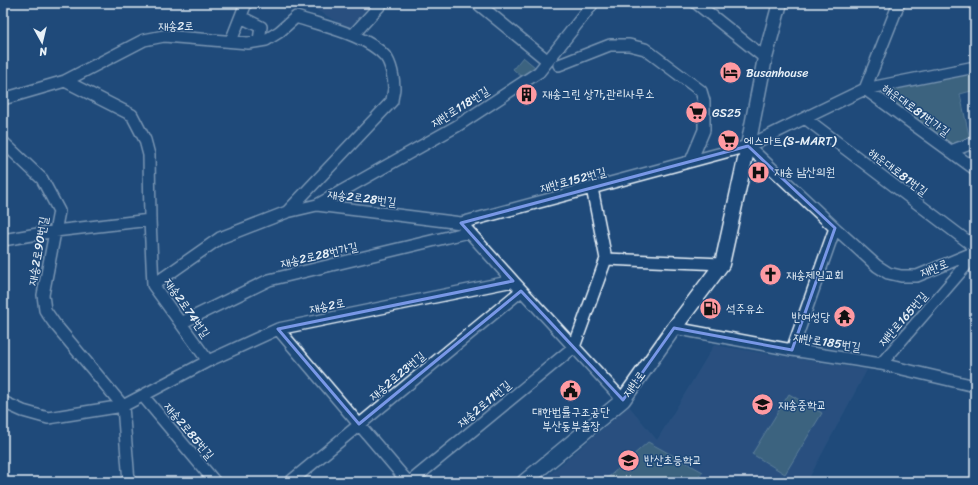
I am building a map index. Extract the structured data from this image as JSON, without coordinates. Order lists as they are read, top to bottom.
{
  "streets": {
    "main road": ["재반로"],
    "street": [
      "재송2로",
      "재반로118번길",
      "해운대로81번가길",
      "해운대로81번길",
      "재반로152번길",
      "재송2로28번길",
      "재송2로90번길",
      "재송2로28번가길",
      "재송2로74번길",
      "재반로165번길",
      "재반로185번길",
      "재송2로23번길",
      "재송2로11번길",
      "재송2로85번길"
    ]
  },
  "crossings": [
    ["재송2로", "재송2로28번길"],
    ["재송2로", "재송2로90번길"],
    ["재송2로", "재송2로74번길"],
    ["재송2로", "재송2로85번길"],
    ["재반로118번길", "재송2로28번길"],
    ["재반로152번길", "재송2로28번길"],
    ["재반로152번길", "재반로"],
    ["재송2로28번길", "재송2로74번길"],
    ["재송2로28번가길", "재송2로74번길"],
    ["재반로", "재반로185번길"],
    ["재반로165번길", "재반로185번길"]
  ],
  "places": {
    "hotel": ["Busanhouse"],
    "building": ["재송그린 상가,관리사무소"],
    "supermarket": ["GS25", "에스마트(S-MART)"],
    "hospital": ["재송 남산의원"],
    "church": ["재송제일교회"],
    "fuel station": ["석주유소"],
    "temple": ["반여성당"],
    "public building": ["대한법률구조공단 부산동부출장"],
    "school or university": ["재송중학교", "반산초등학교"]
  },
  "north": "bottom"
}
